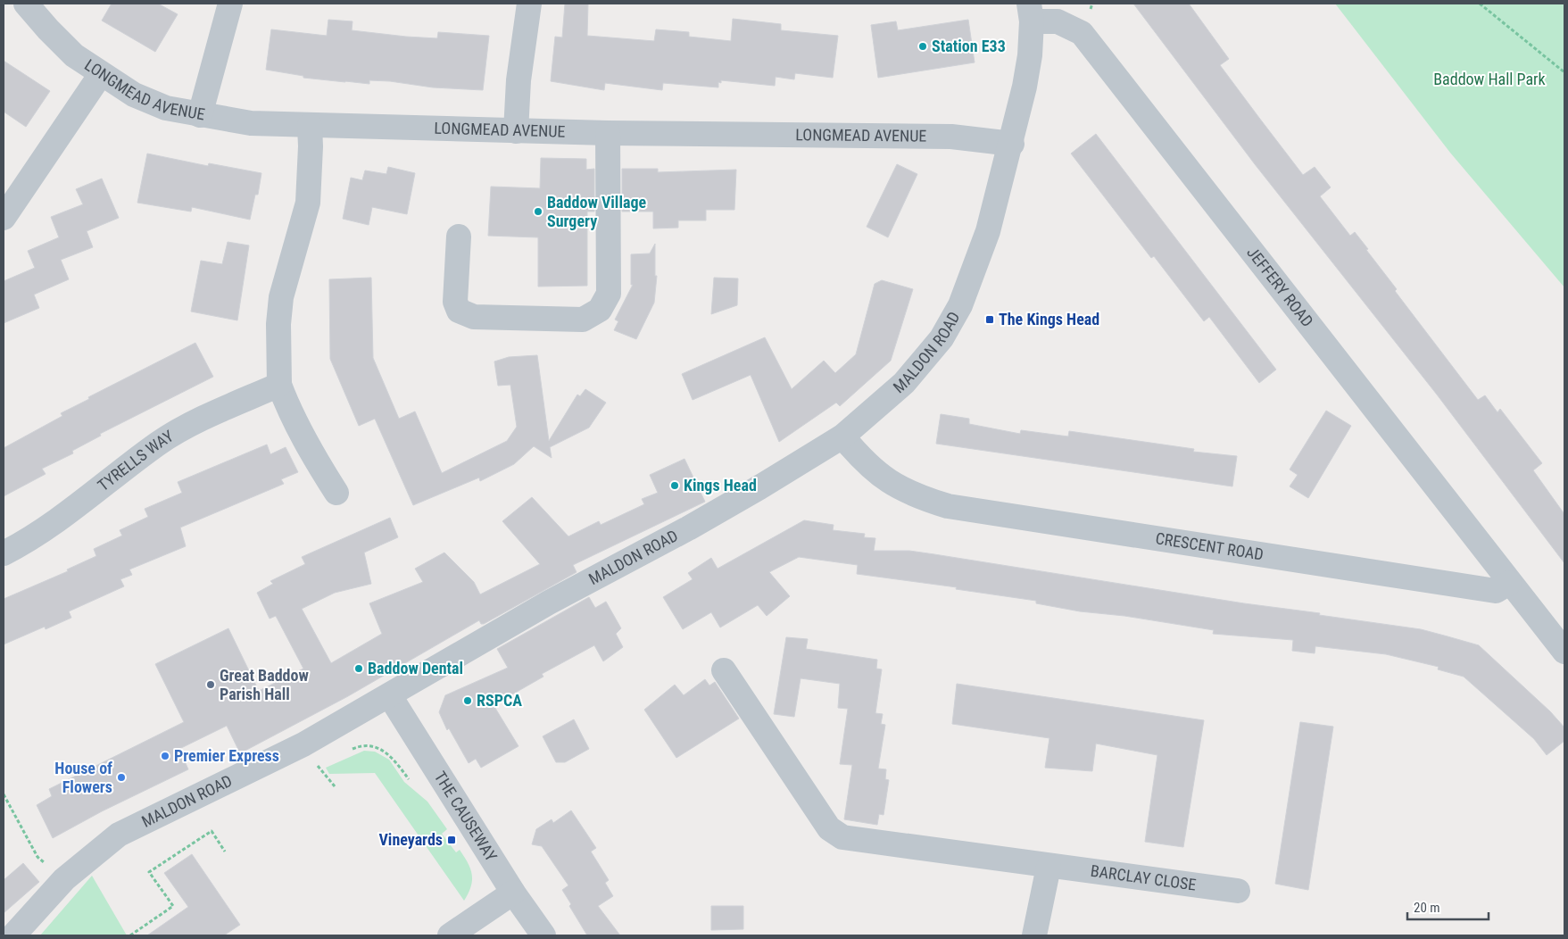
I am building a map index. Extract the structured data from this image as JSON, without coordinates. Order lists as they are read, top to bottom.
{
  "streets": {
    "street": [
      "LONGMEAD AVENUE",
      "JEFFERY ROAD",
      "MALDON ROAD",
      "TYRELLS WAY",
      "CRESCENT ROAD",
      "THE CAUSEWAY",
      "BARCLAY CLOSE"
    ]
  },
  "crossings": [
    ["LONGMEAD AVENUE", "MALDON ROAD"],
    ["JEFFERY ROAD", "MALDON ROAD"],
    ["JEFFERY ROAD", "CRESCENT ROAD"],
    ["MALDON ROAD", "CRESCENT ROAD"],
    ["MALDON ROAD", "THE CAUSEWAY"]
  ],
  "parks": ["Baddow Hall Park"],
  "places": {
    "other": [
      "Station E33",
      "Baddow Village Surgery",
      "Kings Head",
      "Baddow Dental",
      "Great Baddow Parish Hall",
      "RSPCA",
      "Premier Express",
      "House of Flowers"
    ],
    "transit": ["The Kings Head", "Vineyards"]
  },
  "scale_bar": "20 m"
}
